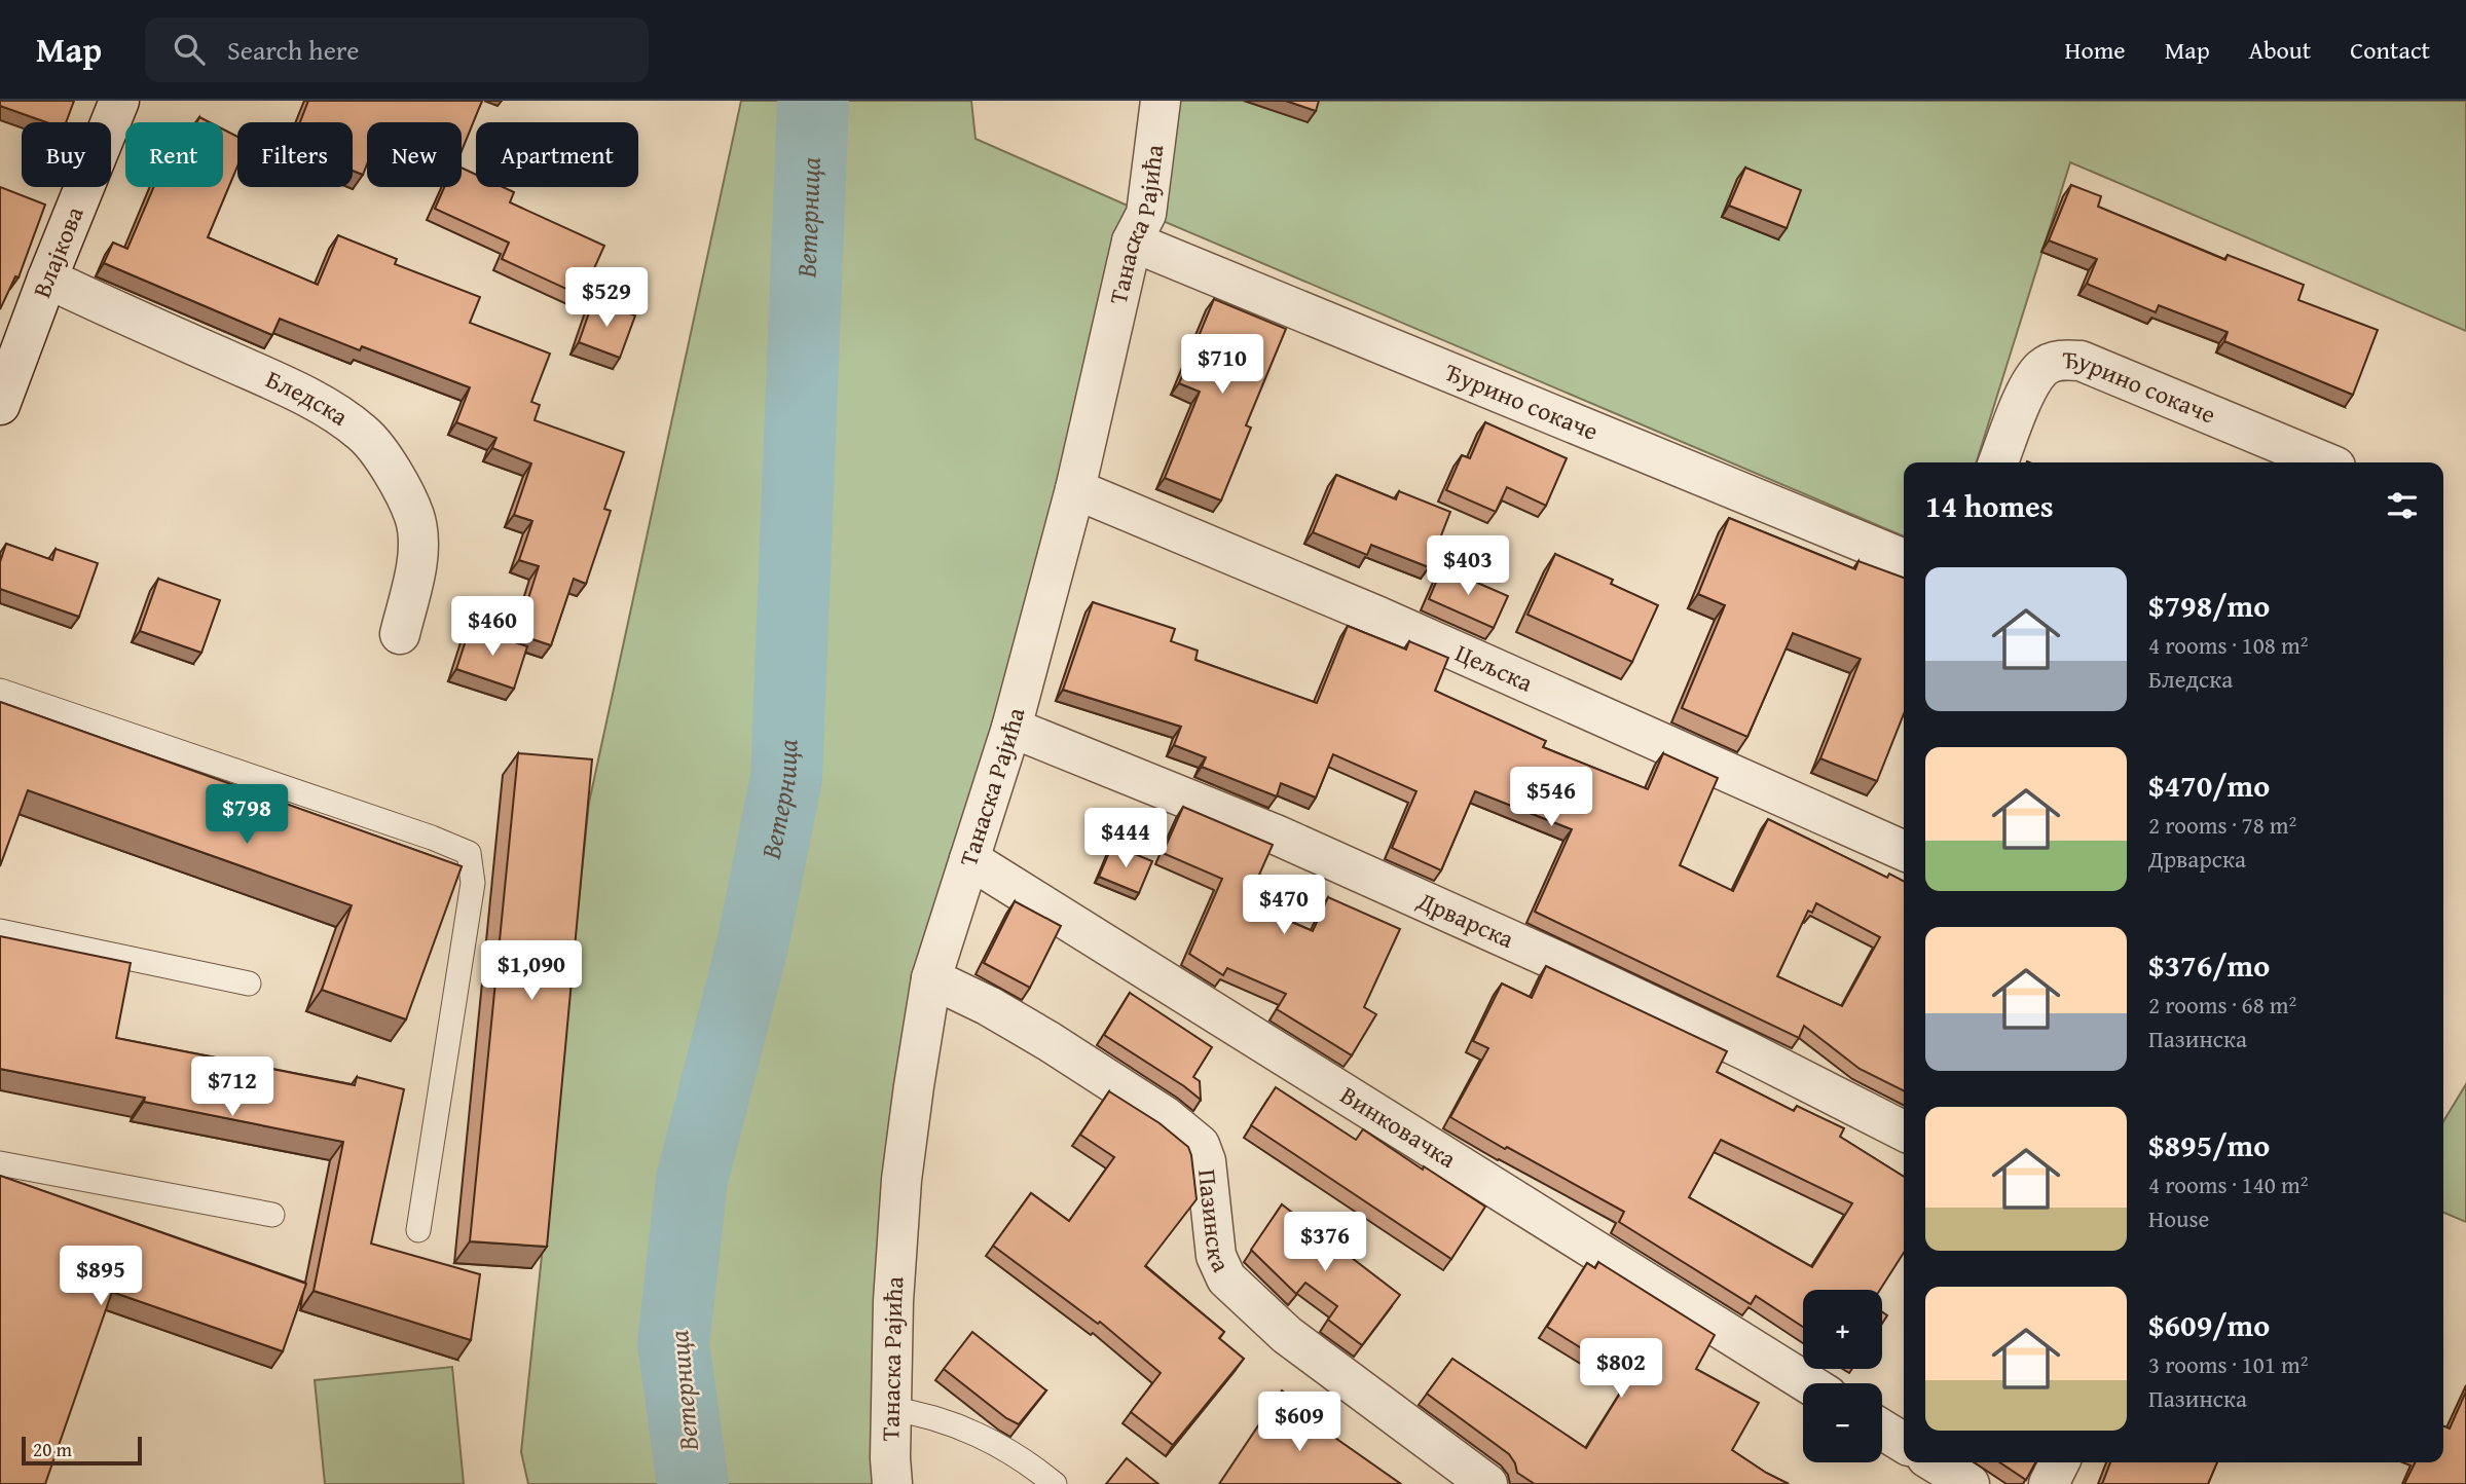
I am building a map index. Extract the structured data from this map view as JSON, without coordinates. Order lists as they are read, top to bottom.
{
  "streets": {
    "street": [
      "Танаска Рајића",
      "Влајкова",
      "Ђурино сокаче",
      "Бледска",
      "Цељска",
      "Дрварска",
      "Винковачка",
      "Пазинска"
    ]
  },
  "crossings": [
    ["Танаска Рајића", "Ђурино сокаче"],
    ["Танаска Рајића", "Цељска"],
    ["Танаска Рајића", "Дрварска"],
    ["Танаска Рајића", "Винковачка"],
    ["Танаска Рајића", "Пазинска"],
    ["Влајкова", "Бледска"]
  ],
  "water": ["Ветерница"],
  "scale_bar": "20 m",
  "page": {
    "header": "Map",
    "search": "Search here",
    "nav": [
      "Home",
      "Map",
      "About",
      "Contact"
    ],
    "chip": [
      "Buy",
      "Rent",
      "Filters",
      "New",
      "Apartment"
    ],
    "price": [
      "$529",
      "$710",
      "$403",
      "$460",
      "$546",
      "$798",
      "$444",
      "$470",
      "$1,090",
      "$712",
      "$376",
      "$895",
      "$802",
      "$609"
    ],
    "heading": "14 homes",
    "list": [
      {
        "name": "$798/mo",
        "note": "4 rooms · 108 m² · Бледска"
      },
      {
        "name": "$470/mo",
        "note": "2 rooms · 78 m² · Дрварска"
      },
      {
        "name": "$376/mo",
        "note": "2 rooms · 68 m² · Пазинска"
      },
      {
        "name": "$895/mo",
        "note": "4 rooms · 140 m² · House"
      },
      {
        "name": "$609/mo",
        "note": "3 rooms · 101 m² · Пазинска"
      }
    ],
    "map_buttons": ["+", "−"],
    "scale": "20 m"
  }
}
